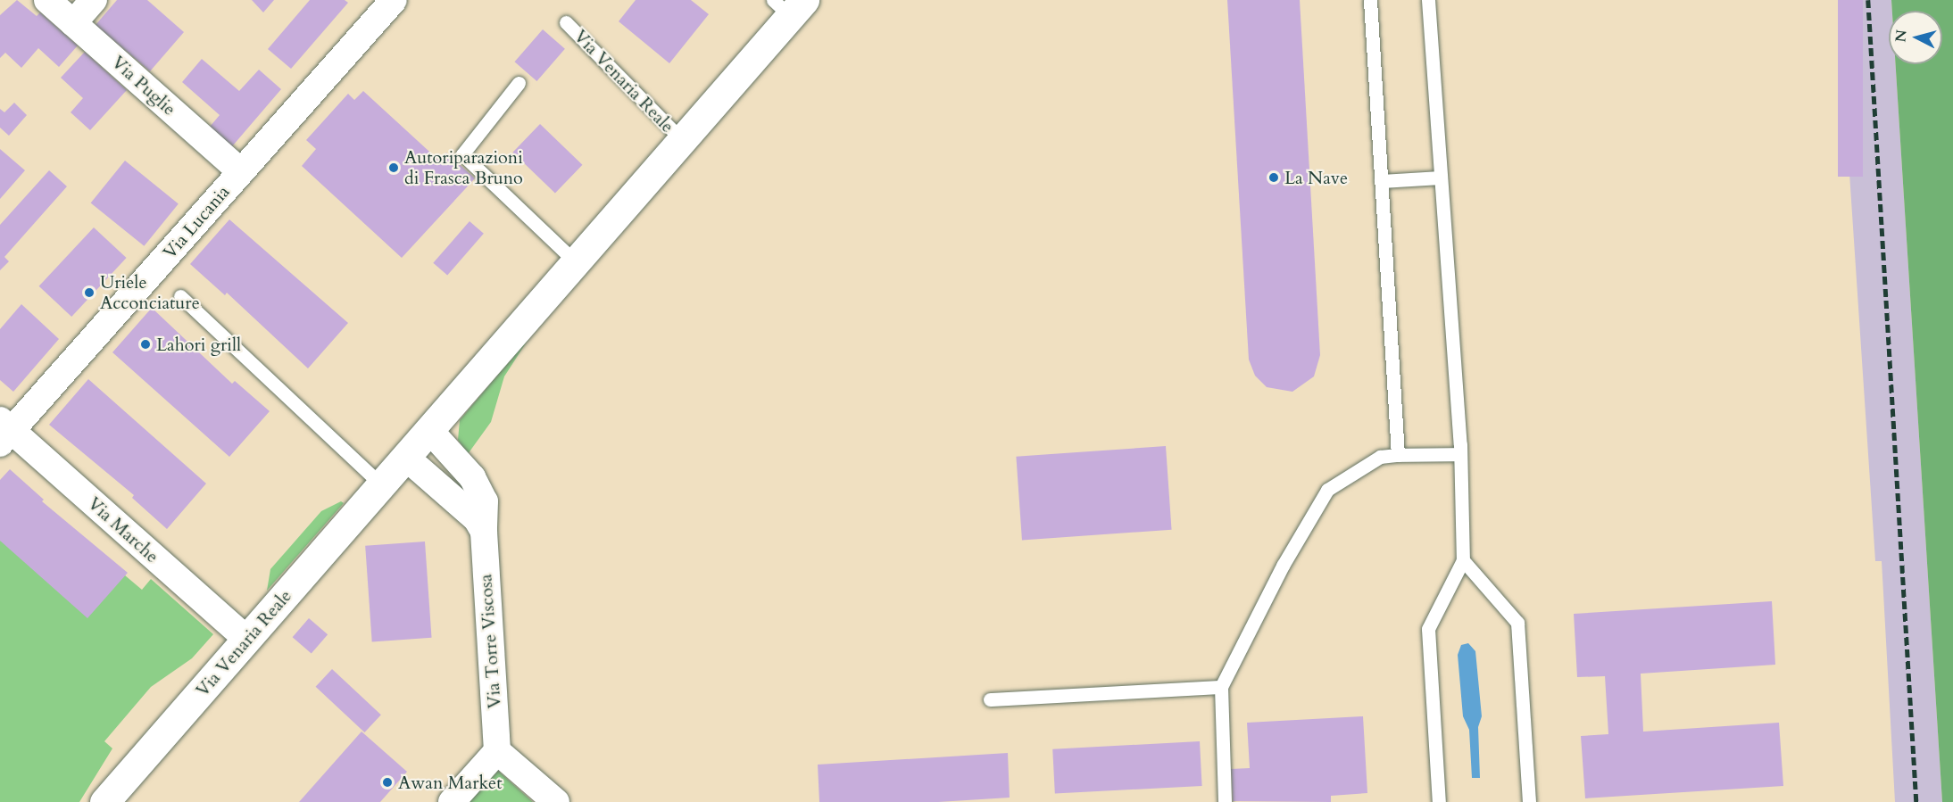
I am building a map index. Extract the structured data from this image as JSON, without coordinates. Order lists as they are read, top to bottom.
{
  "streets": {
    "street": [
      "Via Venaria Reale",
      "Via Puglie",
      "Via Lucania",
      "Via Marche",
      "Via Torre Viscosa"
    ]
  },
  "crossings": [
    ["Via Venaria Reale", "Via Marche"],
    ["Via Venaria Reale", "Via Torre Viscosa"],
    ["Via Puglie", "Via Lucania"],
    ["Via Lucania", "Via Marche"]
  ],
  "places": [
    "Autoriparazioni di Frasca Bruno",
    "La Nave",
    "Uriele Acconciature",
    "Lahori grill",
    "Awan Market"
  ],
  "north": "left"
}
